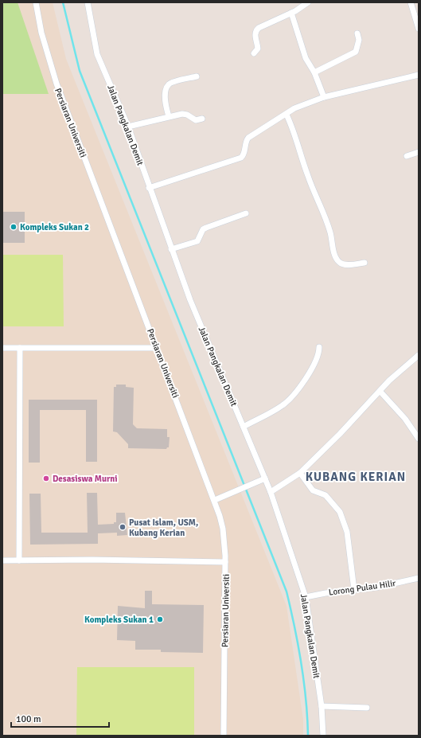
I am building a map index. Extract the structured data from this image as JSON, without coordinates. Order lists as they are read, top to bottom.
{
  "streets": {
    "street": ["Persiaran Universiti", "Jalan Pangkalan Demit", "Lorong Pulau Hilir"]
  },
  "crossings": [
    ["Jalan Pangkalan Demit", "Lorong Pulau Hilir"]
  ],
  "districts": ["KUBANG KERIAN"],
  "places": [
    "Kompleks Sukan 2",
    "Desasiswa Murni",
    "Pusat Islam, USM, Kubang Kerian",
    "Kompleks Sukan 1"
  ],
  "scale_bar": "100 m"
}
